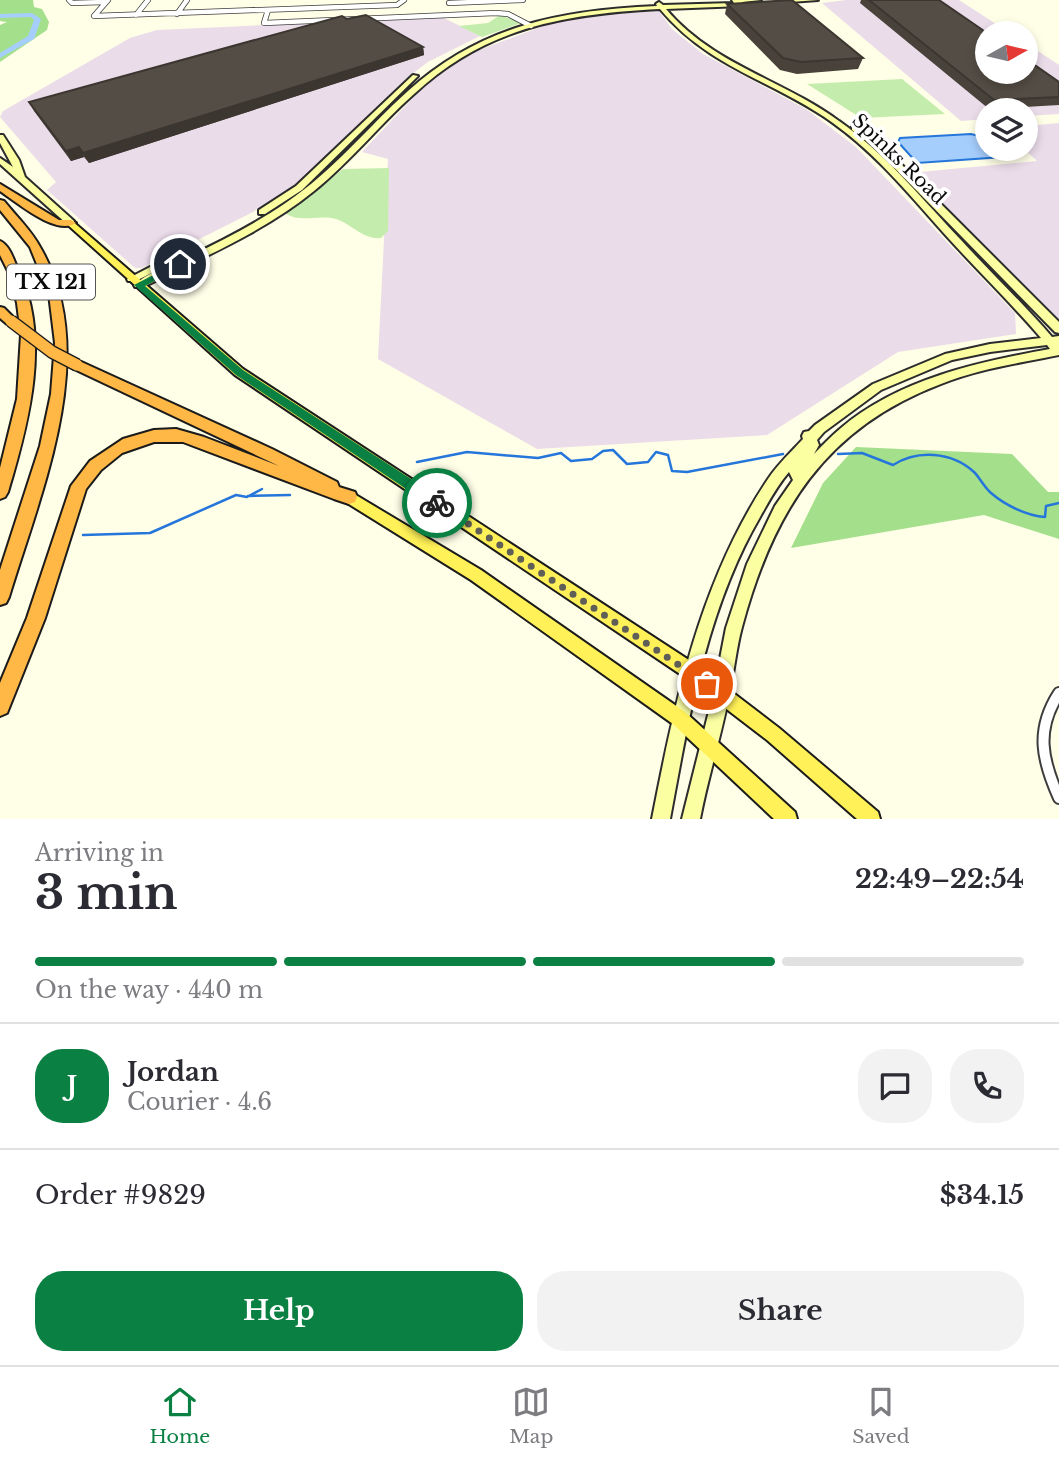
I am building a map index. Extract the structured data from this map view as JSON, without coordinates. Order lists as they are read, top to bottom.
{
  "streets": {
    "highway": ["TX 121"],
    "main road": ["Spinks Road"]
  },
  "north": "right",
  "page": {
    "heading": ["3 min", "Arriving in", "22:49–22:54"],
    "panel": [
      "Jordan",
      "Courier · 4.6",
      "Order #9829",
      "$34.15"
    ],
    "bar": "On the way · 440 m",
    "round": "J",
    "buttons": ["Help", "Share"],
    "tabs": ["Home", "Map", "Saved"]
  }
}
